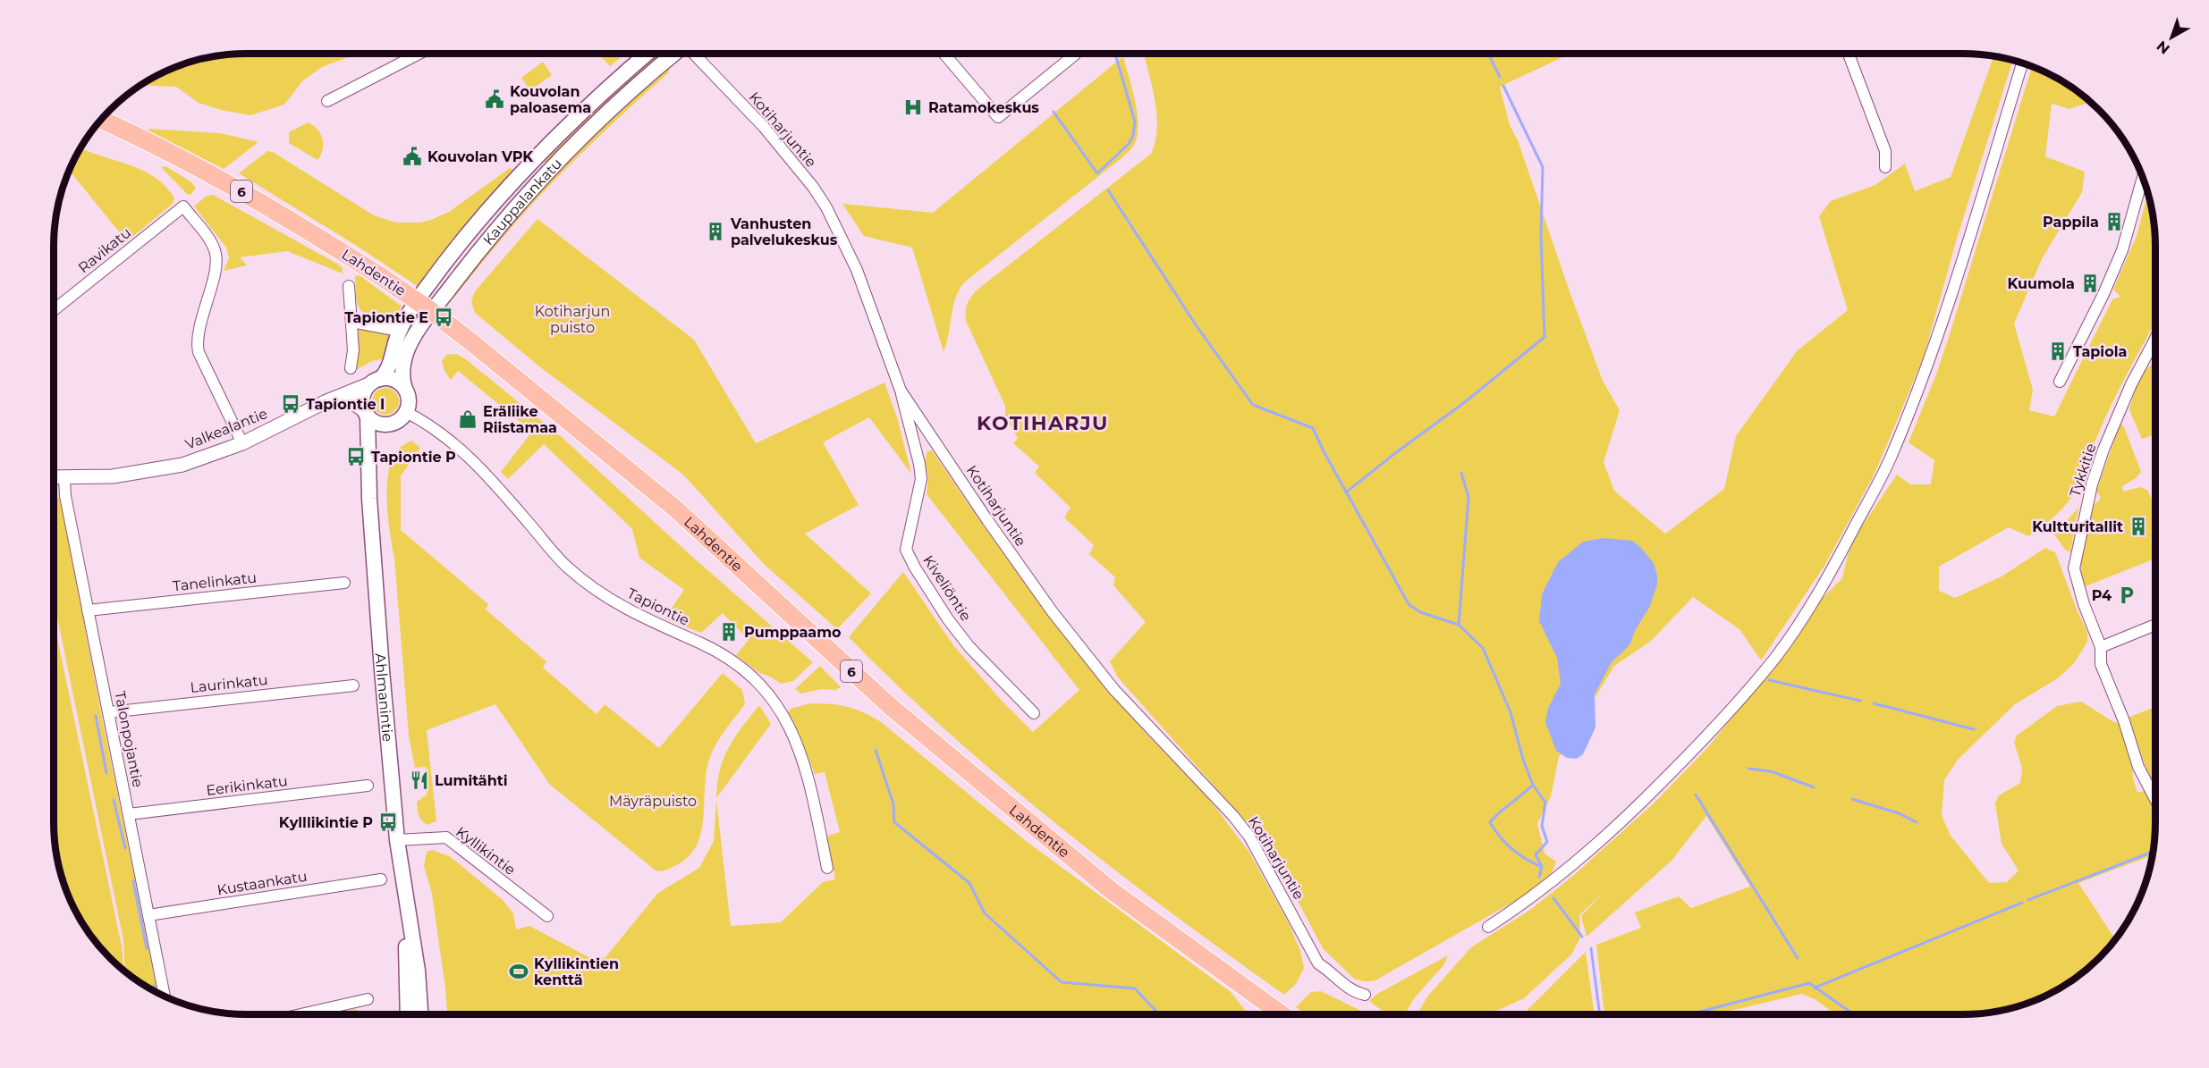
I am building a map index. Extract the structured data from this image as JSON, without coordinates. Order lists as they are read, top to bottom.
{
  "streets": {
    "highway": ["6", "Lahdentie"],
    "main road": ["Kauppalankatu", "Ahlmanintie"],
    "street": [
      "Kotiharjuntie",
      "Ravikatu",
      "Valkealantie",
      "Tykkitie",
      "Tanelinkatu",
      "Kiveliöntie",
      "Tapiontie",
      "Laurinkatu",
      "Talonpojantie",
      "Eerikinkatu",
      "Kyllikintie",
      "Kustaankatu"
    ]
  },
  "crossings": [
    ["Kotiharjuntie", "Kiveliöntie"],
    ["Kauppalankatu", "Valkealantie"],
    ["Kauppalankatu", "Tapiontie"],
    ["Kauppalankatu", "Ahlmanintie"],
    ["Ravikatu", "Valkealantie"],
    ["Valkealantie", "Tapiontie"],
    ["Valkealantie", "Ahlmanintie"],
    ["Valkealantie", "Talonpojantie"],
    ["Tanelinkatu", "Talonpojantie"],
    ["Tapiontie", "Ahlmanintie"],
    ["Laurinkatu", "Talonpojantie"],
    ["Ahlmanintie", "Kyllikintie"],
    ["Talonpojantie", "Eerikinkatu"],
    ["Talonpojantie", "Kustaankatu"]
  ],
  "districts": ["KOTIHARJU"],
  "parks": ["Kotiharjun puisto", "Mäyräpuisto"],
  "places": {
    "public building": ["Kouvolan paloasema", "Kouvolan VPK"],
    "hospital": ["Ratamokeskus"],
    "building": [
      "Pappila",
      "Vanhusten palvelukeskus",
      "Kuumola",
      "Tapiola",
      "Kultturitallit",
      "Pumppaamo"
    ],
    "bus stop": [
      "Tapiontie E",
      "Tapiontie I",
      "Tapiontie P",
      "Kylllikintie P"
    ],
    "shop": ["Eräliike Riistamaa"],
    "parking": ["P4"],
    "restaurant": ["Lumitähti"],
    "sports": ["Kyllikintien kenttä"]
  },
  "north": "bottom left"
}
